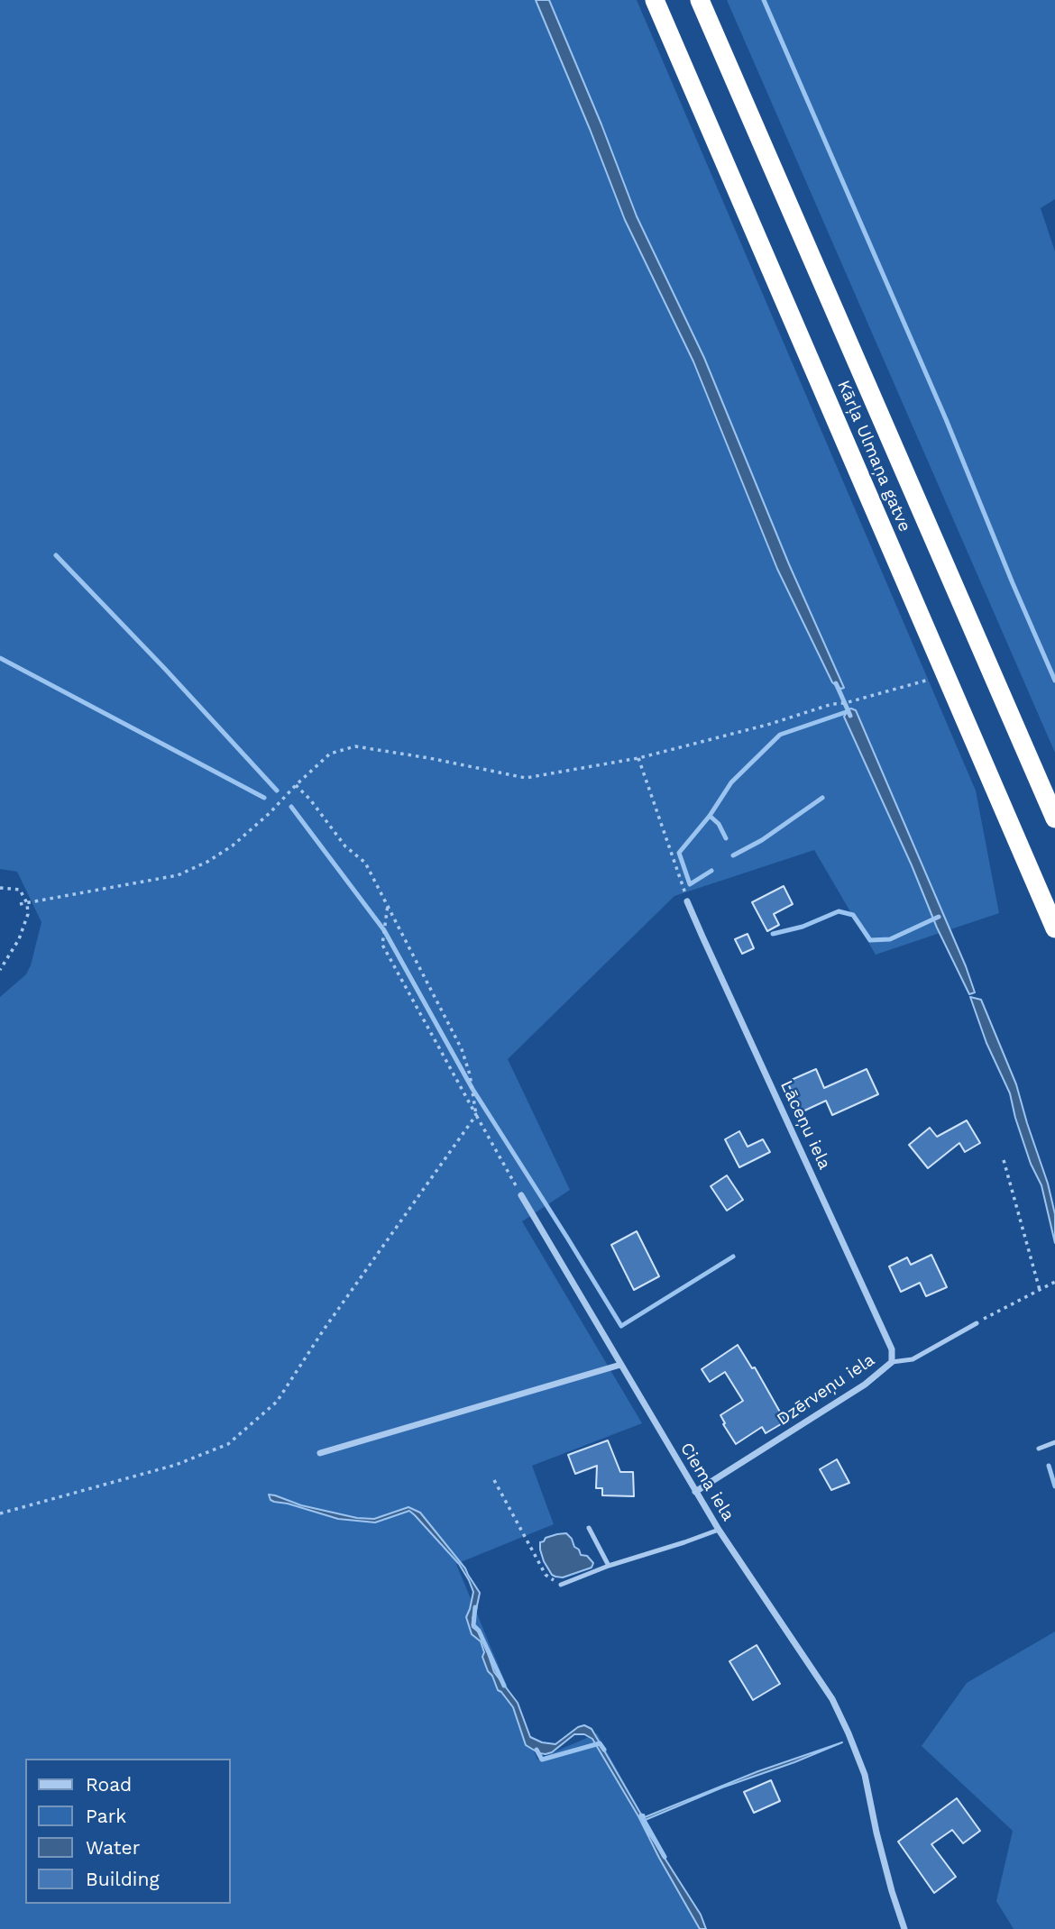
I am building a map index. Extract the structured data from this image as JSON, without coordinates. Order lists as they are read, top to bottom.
{
  "streets": {
    "highway": ["Kārļa Ulmaņa gatve"],
    "street": ["Lāceņu iela", "Dzērveņu iela", "Ciema iela"]
  },
  "crossings": [
    ["Lāceņu iela", "Dzērveņu iela"],
    ["Dzērveņu iela", "Ciema iela"]
  ],
  "legend": [
    "Road",
    "Park",
    "Water",
    "Building"
  ]
}
